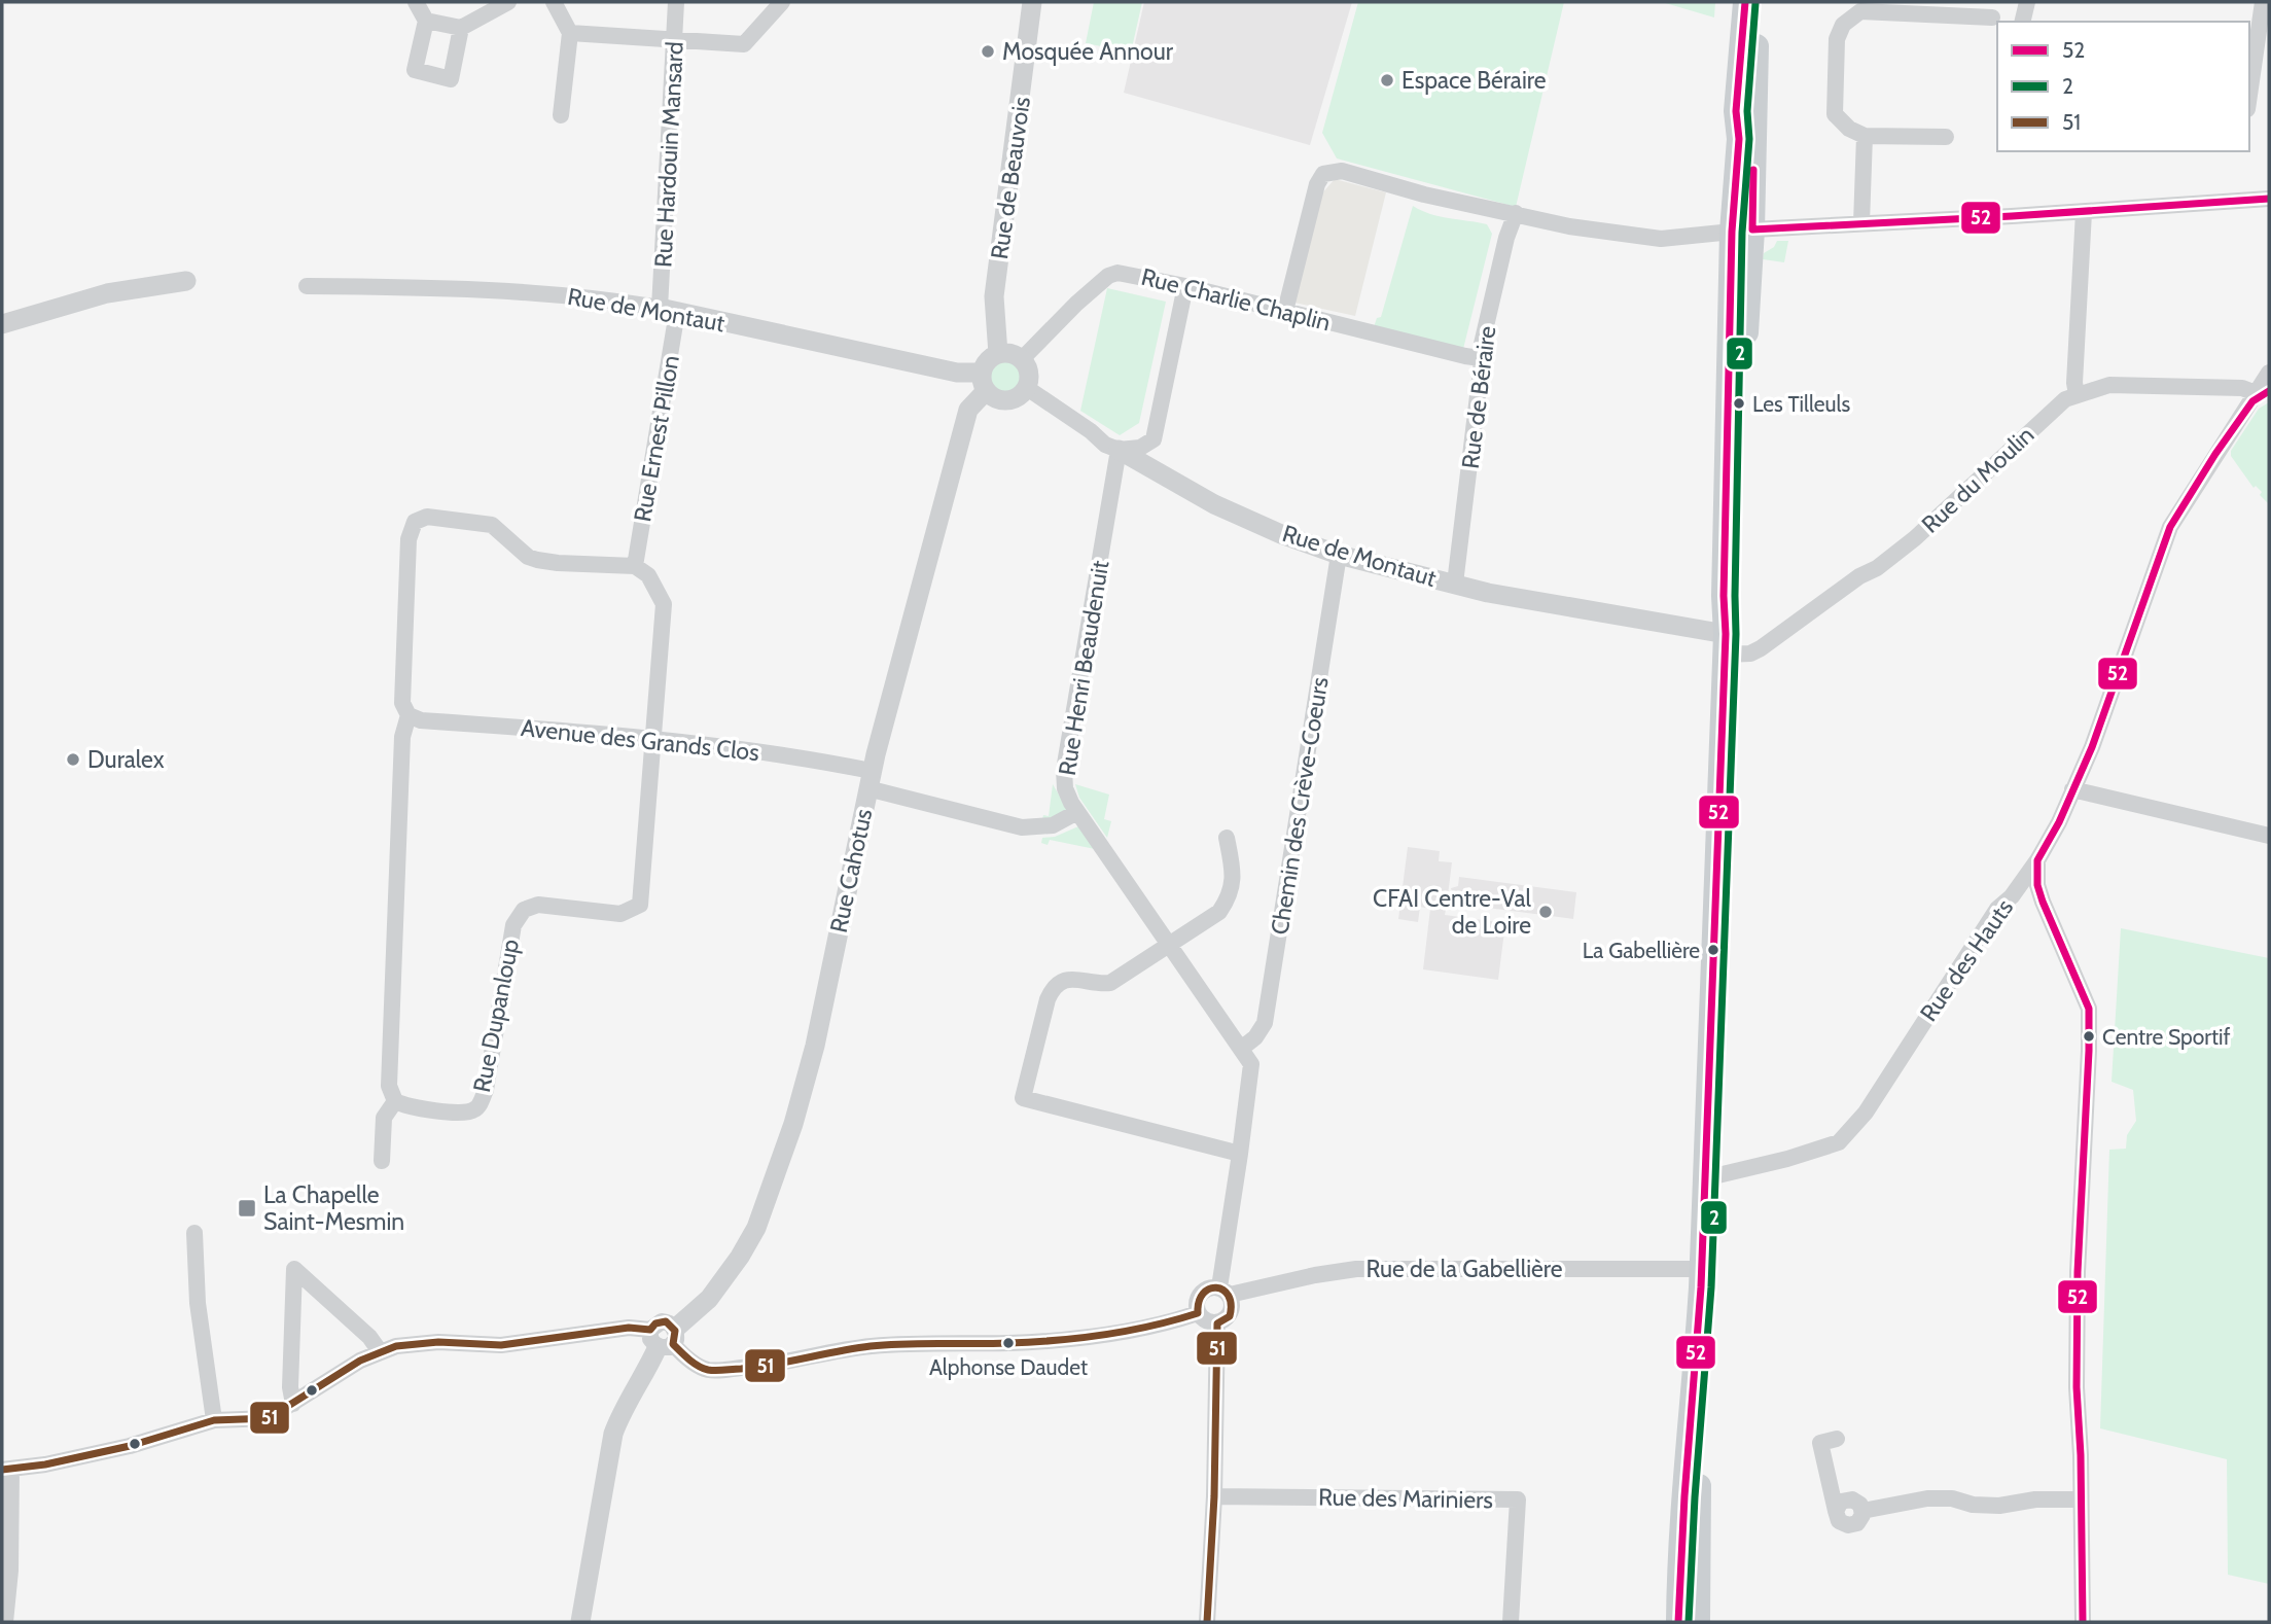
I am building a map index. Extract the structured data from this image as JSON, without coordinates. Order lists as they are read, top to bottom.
{
  "streets": {
    "street": [
      "Rue Hardouin Mansard",
      "Rue de Beauvois",
      "Rue Charlie Chaplin",
      "Rue de Montaut",
      "Rue de Béraire",
      "Rue Ernest Pillon",
      "Rue du Moulin",
      "Rue Henri Beaudenuit",
      "Avenue des Grands Clos",
      "Chemin des Crève-Coeurs",
      "Rue Cahotus",
      "Rue des Hauts",
      "Rue Dupanloup",
      "Rue de la Gabellière",
      "Rue des Mariniers"
    ]
  },
  "crossings": [
    ["Rue Hardouin Mansard", "Rue de Montaut"],
    ["Rue Hardouin Mansard", "Rue Ernest Pillon"],
    ["Rue de Beauvois", "Rue Charlie Chaplin"],
    ["Rue de Beauvois", "Rue de Montaut"],
    ["Rue de Beauvois", "Rue Cahotus"],
    ["Rue Charlie Chaplin", "Rue de Montaut"],
    ["Rue Charlie Chaplin", "Rue de Béraire"],
    ["Rue Charlie Chaplin", "Rue Cahotus"],
    ["Rue de Montaut", "Rue de Béraire"],
    ["Rue de Montaut", "Rue Ernest Pillon"],
    ["Rue de Montaut", "Rue du Moulin"],
    ["Rue de Montaut", "Rue Henri Beaudenuit"],
    ["Rue de Montaut", "Chemin des Crève-Coeurs"],
    ["Rue de Montaut", "Rue Cahotus"],
    ["Rue du Moulin", "Rue des Hauts"],
    ["Rue Henri Beaudenuit", "Avenue des Grands Clos"],
    ["Rue Henri Beaudenuit", "Chemin des Crève-Coeurs"],
    ["Rue Henri Beaudenuit", "Rue de la Gabellière"],
    ["Avenue des Grands Clos", "Rue Cahotus"],
    ["Avenue des Grands Clos", "Rue Dupanloup"]
  ],
  "places": {
    "other": [
      "Mosquée Annour",
      "Espace Béraire",
      "Les Tilleuls",
      "Duralex",
      "CFAI Centre-Val de Loire",
      "La Gabellière",
      "Centre Sportif",
      "Alphonse Daudet"
    ],
    "transit": ["La Chapelle Saint-Mesmin"]
  },
  "lines": ["transit line 52", "transit line 2", "transit line 51"],
  "legend": ["52", "2", "51"]
}
